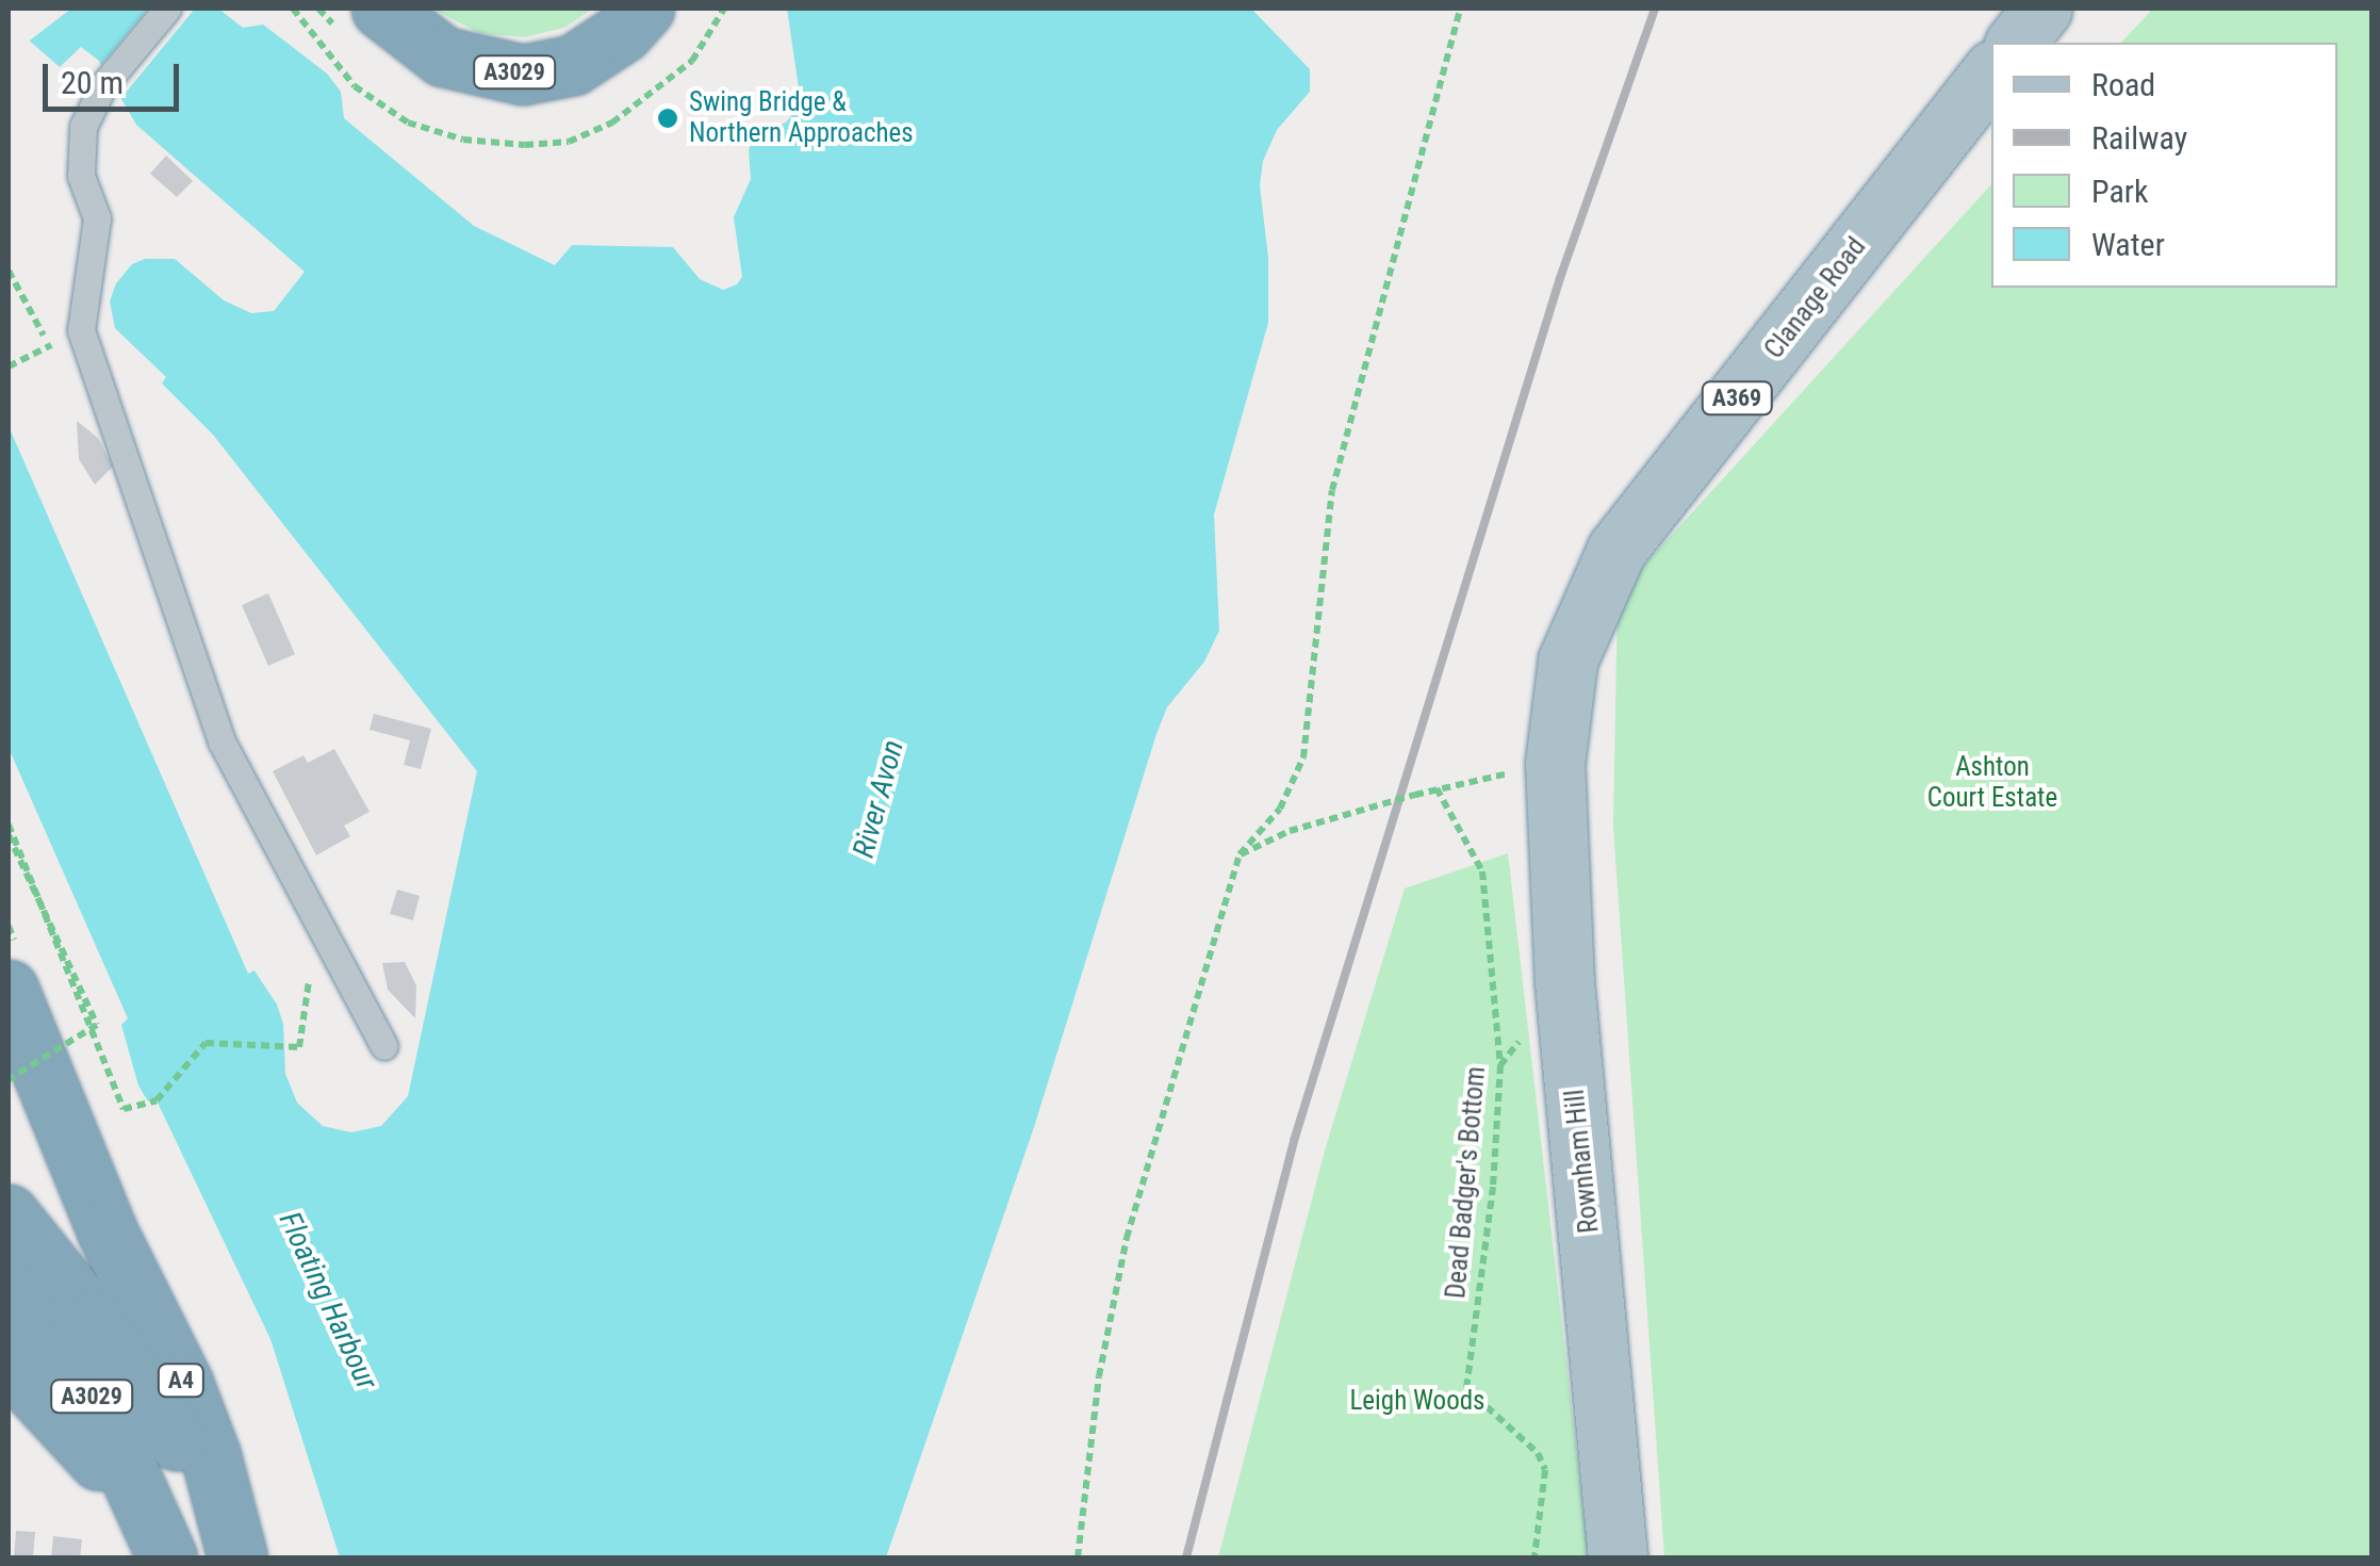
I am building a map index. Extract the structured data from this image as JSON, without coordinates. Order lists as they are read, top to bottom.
{
  "streets": {
    "highway": ["A3029", "A4"],
    "main road": ["Clanage Road", "A369", "Rownham Hill"],
    "path": ["Dead Badger's Bottom"]
  },
  "crossings": [
    ["A3029", "A4"],
    ["Clanage Road", "Rownham Hill"]
  ],
  "water": ["River Avon", "Floating Harbour"],
  "parks": ["Ashton Court Estate", "Leigh Woods"],
  "places": ["Swing Bridge & Northern Approaches"],
  "legend": [
    "Road",
    "Railway",
    "Park",
    "Water"
  ],
  "scale_bar": "20 m"
}
